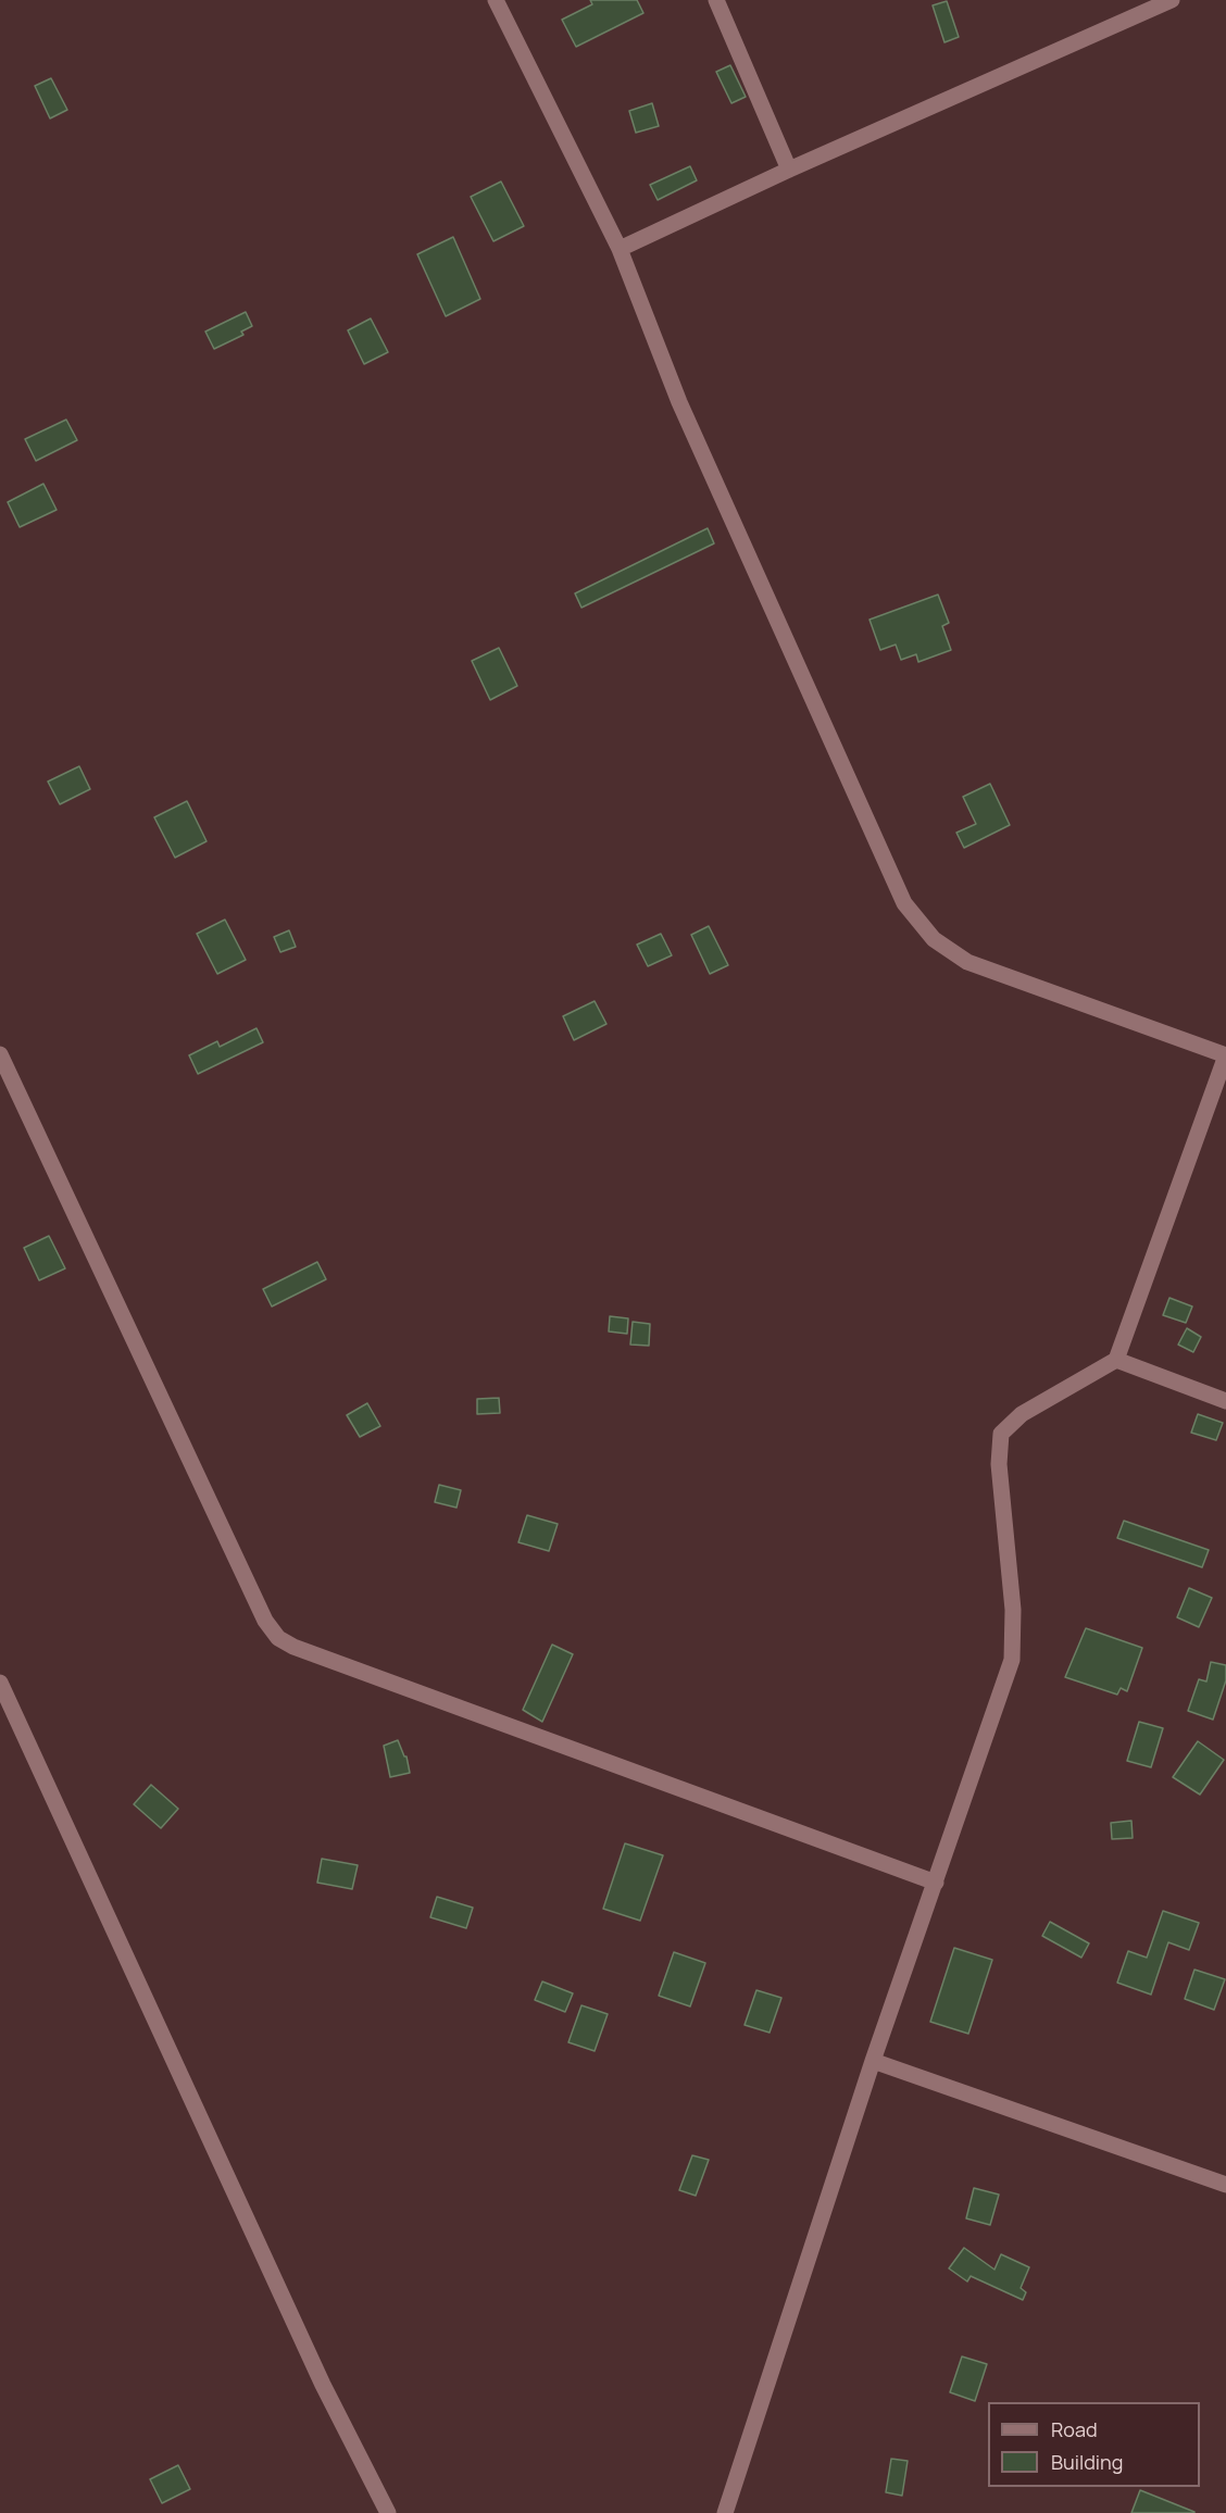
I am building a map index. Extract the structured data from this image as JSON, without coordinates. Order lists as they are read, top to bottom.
{
  "legend": ["Road", "Building"]
}
